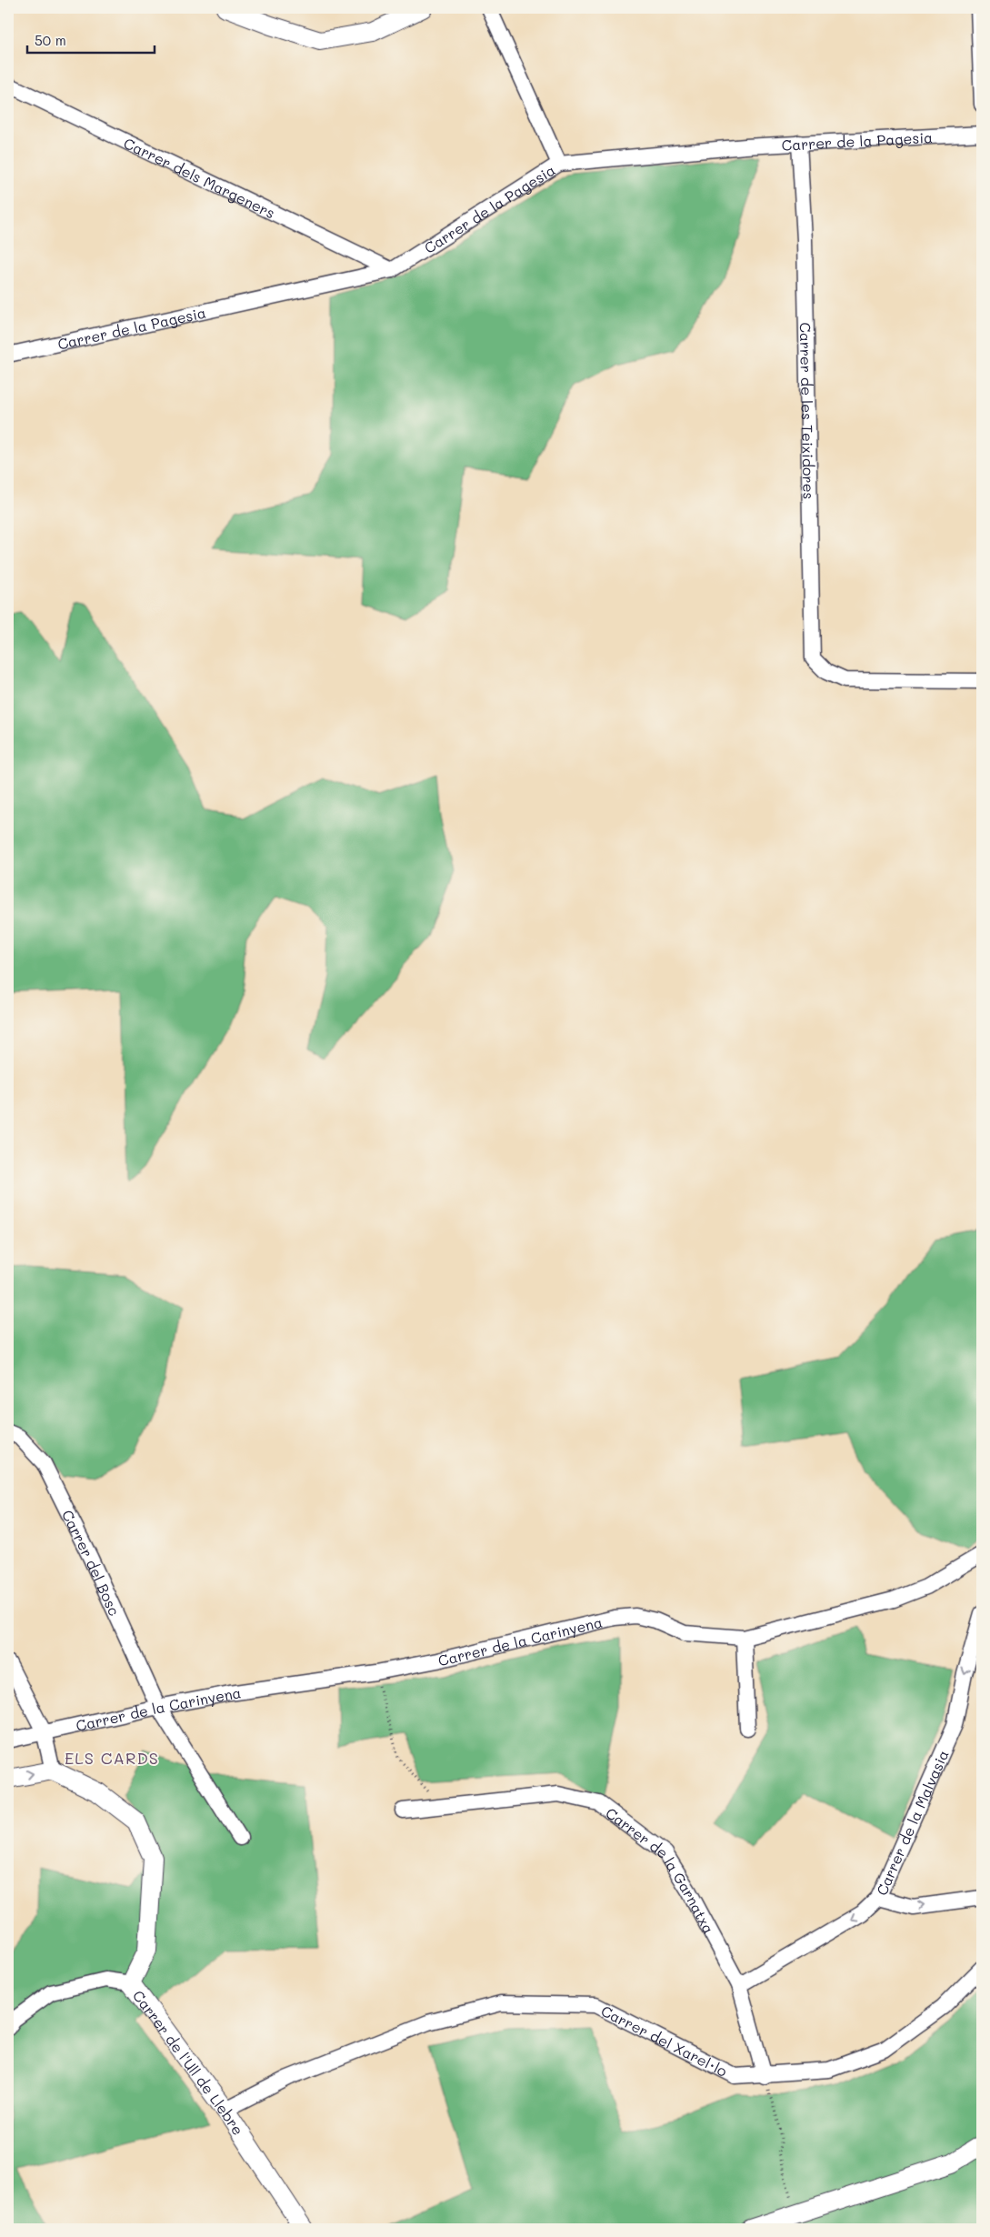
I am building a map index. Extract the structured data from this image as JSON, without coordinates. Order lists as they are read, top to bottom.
{
  "streets": {
    "street": [
      "Carrer de la Pagesia",
      "Carrer dels Margeners",
      "Carrer de les Teixidores",
      "Carrer del Bosc",
      "Carrer de la Carinyena",
      "Carrer de la Malvasia",
      "Carrer de la Garnatxa",
      "Carrer del Xarel·lo",
      "Carrer de l'Ull de Llebre"
    ]
  },
  "crossings": [
    ["Carrer de la Pagesia", "Carrer dels Margeners"],
    ["Carrer de la Pagesia", "Carrer de les Teixidores"],
    ["Carrer del Bosc", "Carrer de la Carinyena"],
    ["Carrer de la Malvasia", "Carrer de la Garnatxa"],
    ["Carrer de la Garnatxa", "Carrer del Xarel·lo"],
    ["Carrer del Xarel·lo", "Carrer de l'Ull de Llebre"]
  ],
  "one_way": ["Carrer de la Malvasia"],
  "districts": ["ELS CARDS"],
  "scale_bar": "50 m"
}
